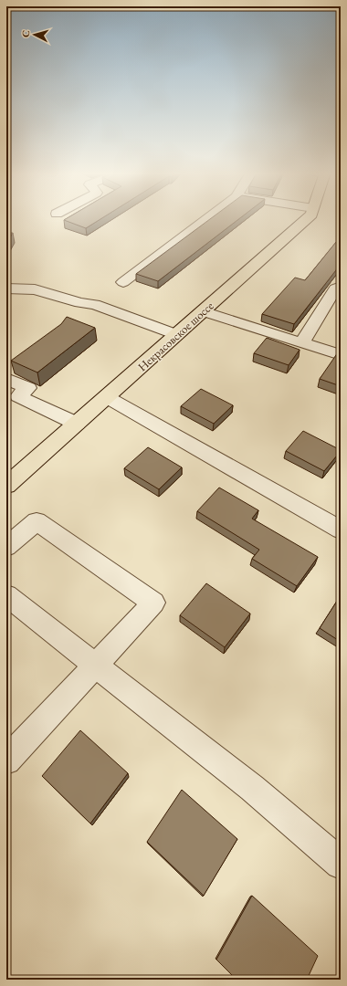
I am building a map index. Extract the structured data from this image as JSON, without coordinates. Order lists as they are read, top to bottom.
{
  "streets": {
    "main road": ["Некрасовское шоссе"]
  },
  "north": "left"
}
